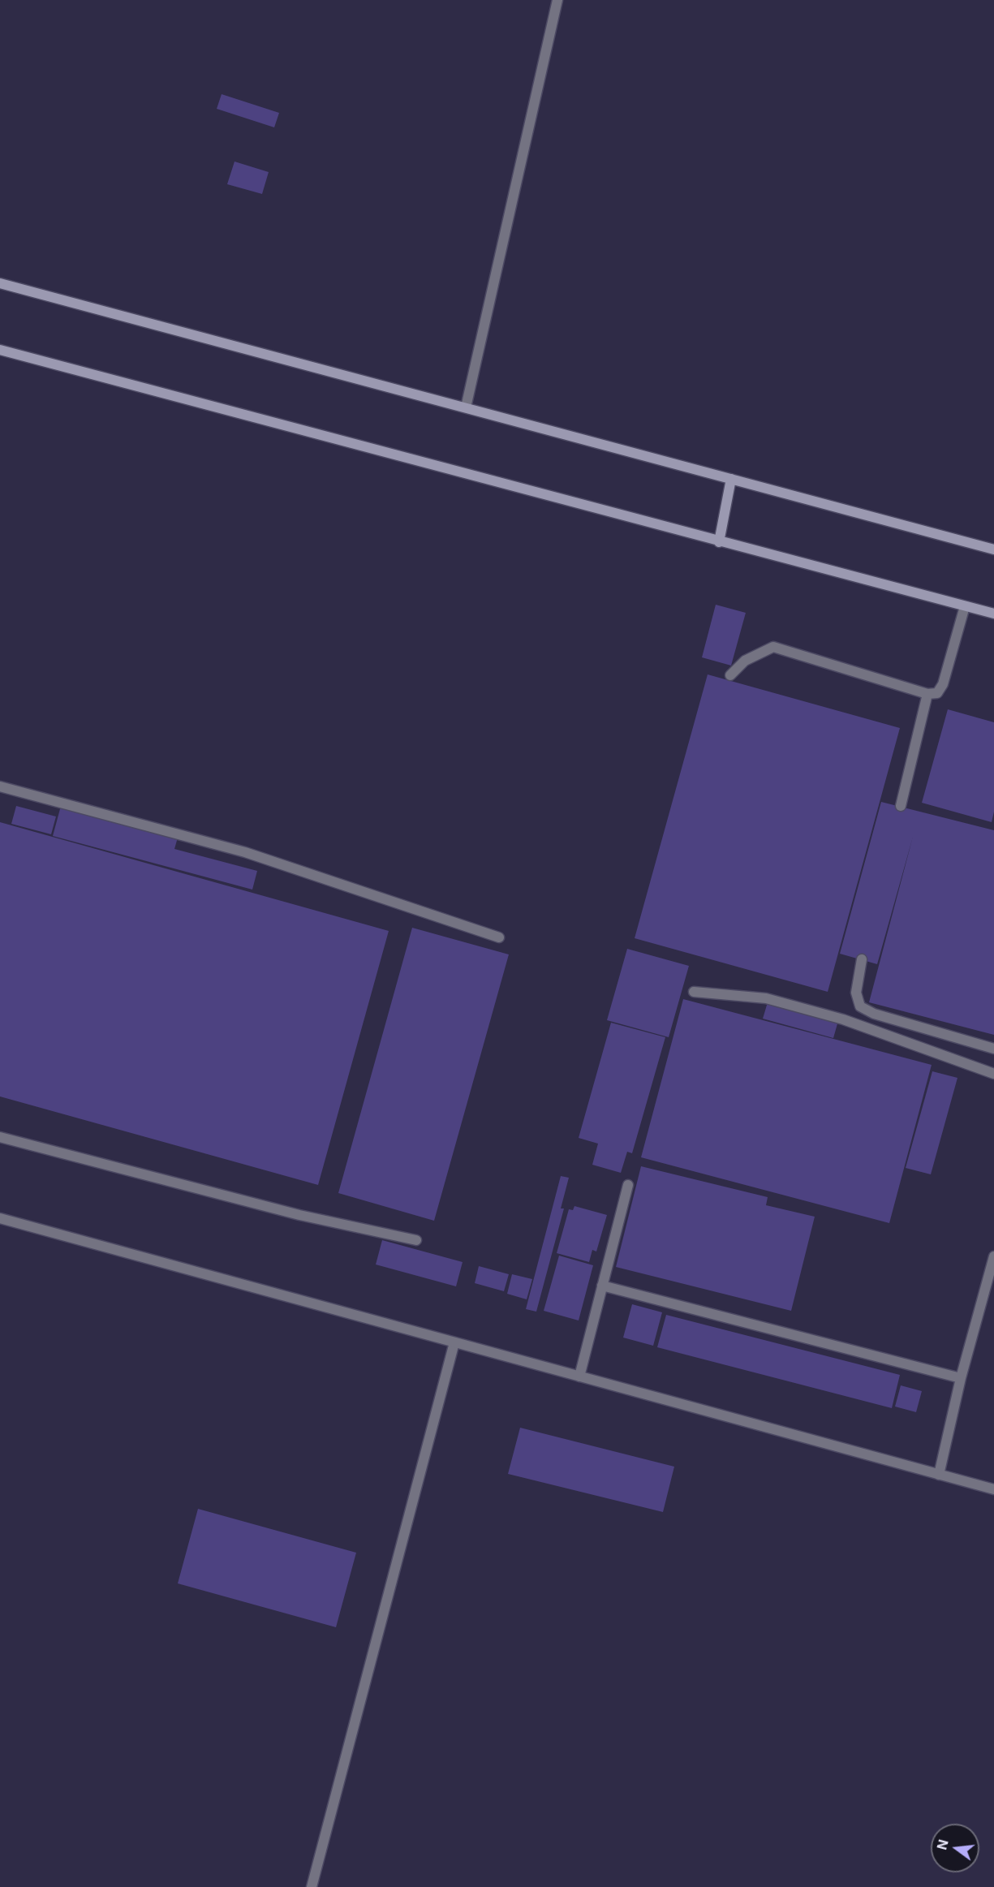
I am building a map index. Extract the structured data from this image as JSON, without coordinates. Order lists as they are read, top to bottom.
{
  "north": "left"
}
